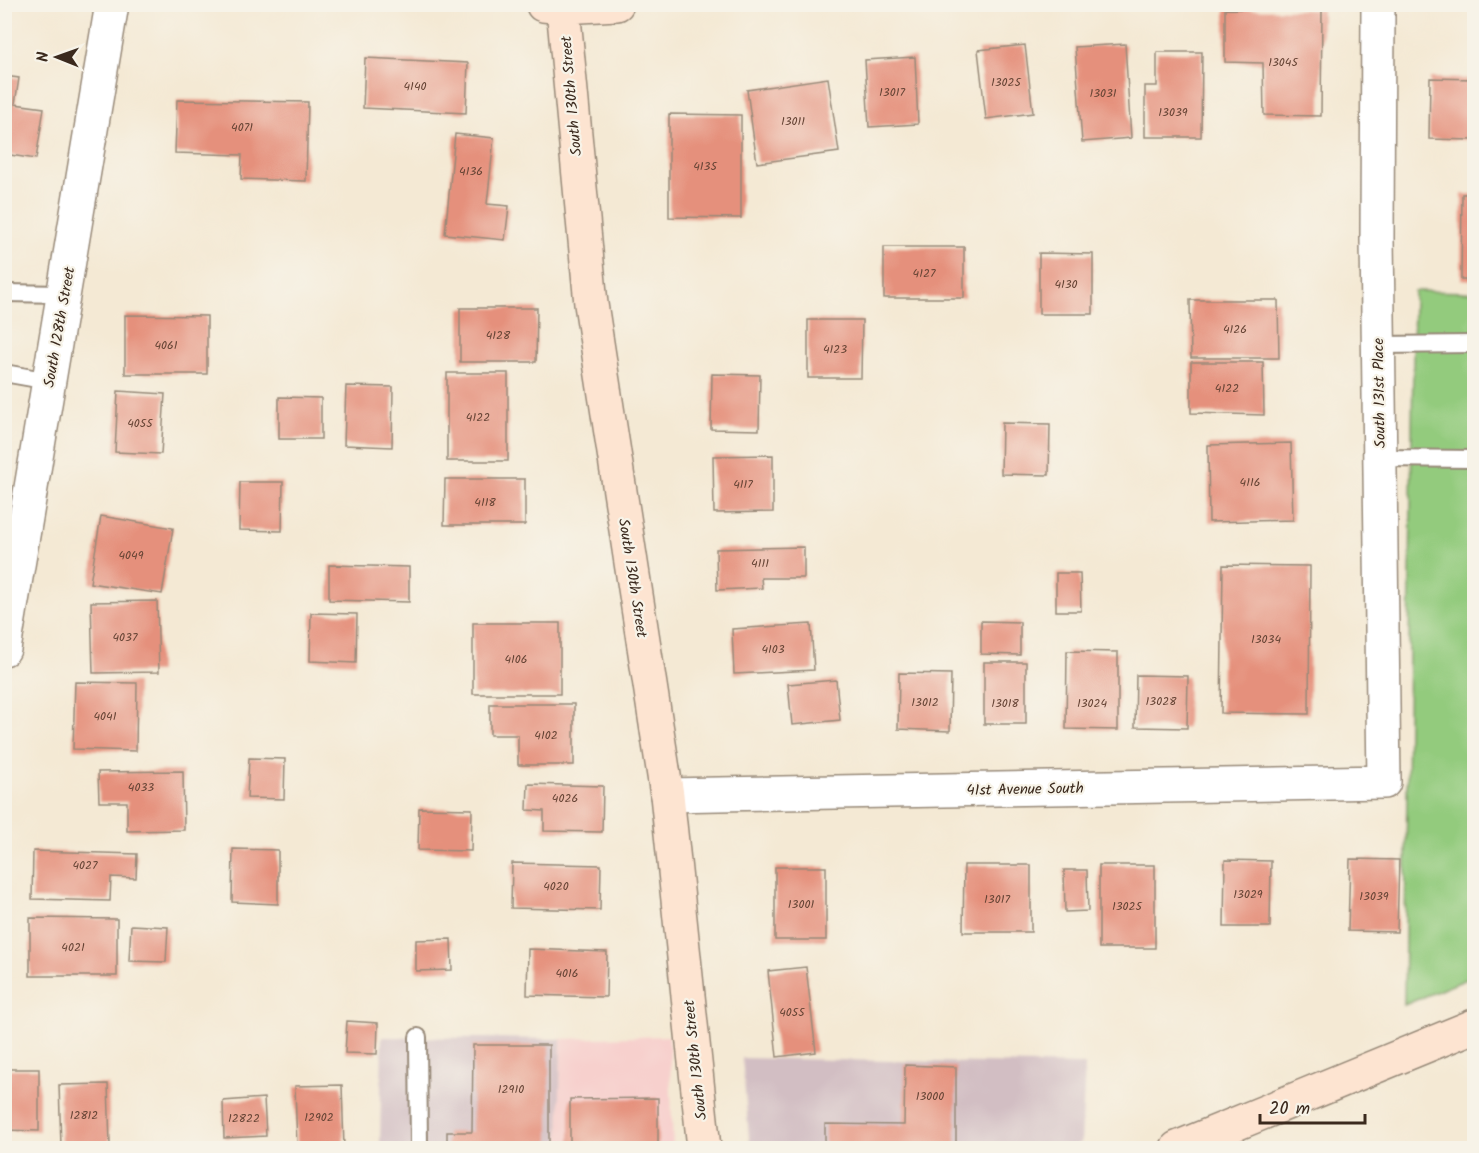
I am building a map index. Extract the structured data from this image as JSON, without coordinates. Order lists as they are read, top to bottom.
{
  "streets": {
    "street": [
      "South 130th Street",
      "South 128th Street",
      "South 131st Place",
      "41st Avenue South"
    ]
  },
  "crossings": [
    ["South 130th Street", "41st Avenue South"],
    ["South 131st Place", "41st Avenue South"]
  ],
  "house_numbers": [
    "13045",
    "13025",
    "4140",
    "13017",
    "13031",
    "13039",
    "13011",
    "4071",
    "4135",
    "4136",
    "4127",
    "4130",
    "4126",
    "4128",
    "4061",
    "4123",
    "4122",
    "4122",
    "4055",
    "4116",
    "4117",
    "4118",
    "4049",
    "4111",
    "4037",
    "13034",
    "4103",
    "4106",
    "13028",
    "13012",
    "13018",
    "13024",
    "4041",
    "4102",
    "4033",
    "4026",
    "4027",
    "4020",
    "13029",
    "13039",
    "13017",
    "13001",
    "13025",
    "4021",
    "4016",
    "4055",
    "12910",
    "13000",
    "12812",
    "12902",
    "12822"
  ],
  "scale_bar": "20 m",
  "north": "left"
}
